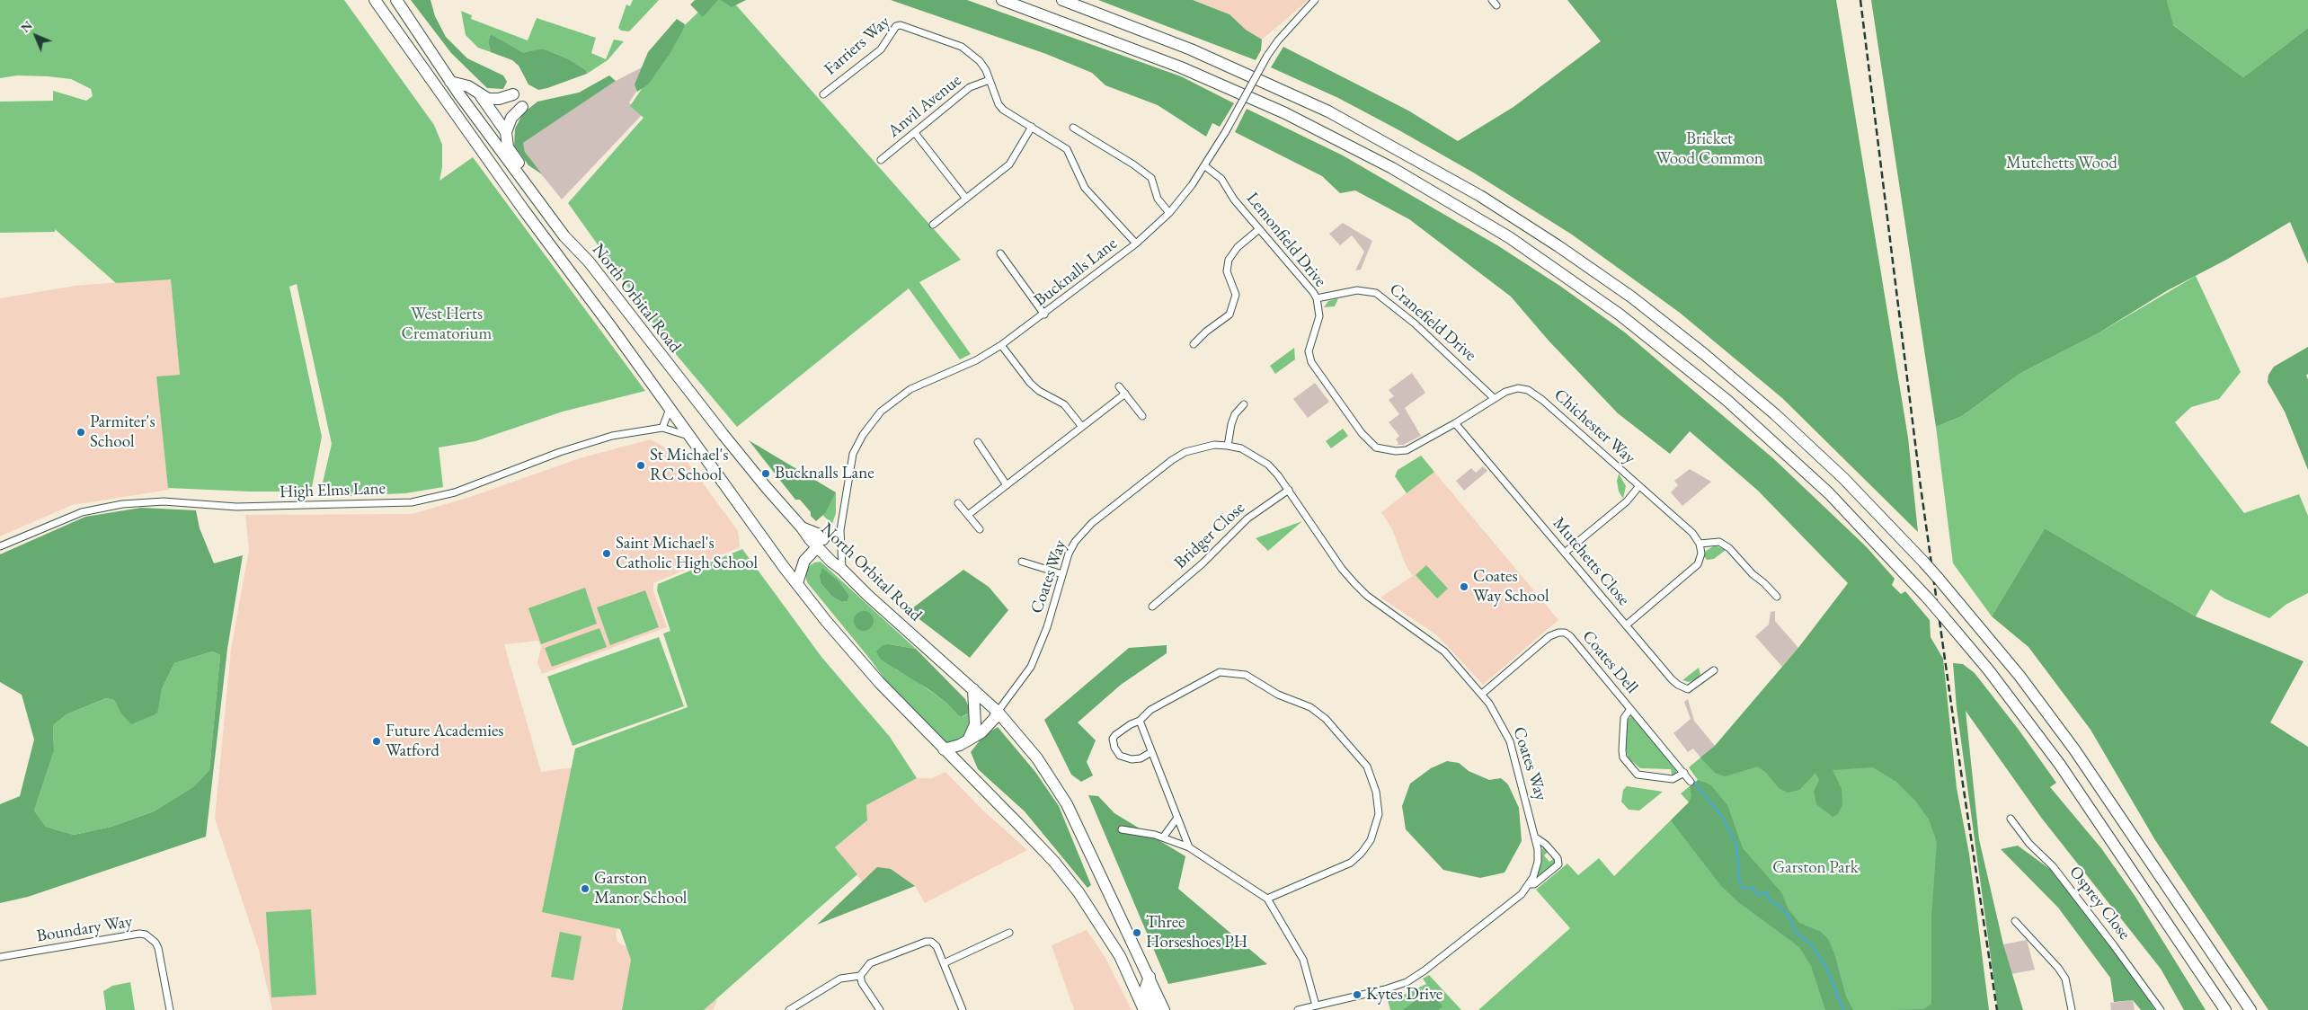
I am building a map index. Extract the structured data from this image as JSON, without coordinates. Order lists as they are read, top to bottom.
{
  "streets": {
    "highway": ["North Orbital Road"],
    "street": [
      "Farriers Way",
      "Anvil Avenue",
      "Lemonfield Drive",
      "Bucknalls Lane",
      "Cranefield Drive",
      "Chichester Way",
      "High Elms Lane",
      "Bridger Close",
      "Mutchetts Close",
      "Coates Way",
      "Coates Dell",
      "Osprey Close",
      "Boundary Way"
    ]
  },
  "crossings": [
    ["Farriers Way", "Anvil Avenue"],
    ["Farriers Way", "Bucknalls Lane"],
    ["Lemonfield Drive", "Bucknalls Lane"],
    ["Lemonfield Drive", "Cranefield Drive"],
    ["Lemonfield Drive", "Chichester Way"],
    ["Lemonfield Drive", "Mutchetts Close"],
    ["Bucknalls Lane", "North Orbital Road"],
    ["North Orbital Road", "Coates Way"],
    ["Cranefield Drive", "Chichester Way"],
    ["Chichester Way", "Mutchetts Close"],
    ["Bridger Close", "Coates Way"],
    ["Coates Way", "Coates Dell"]
  ],
  "parks": [
    "Bricket Wood Common",
    "Mutchetts Wood",
    "West Herts Crematorium",
    "Garston Park"
  ],
  "places": [
    "Parmiter's School",
    "St Michael's RC School",
    "Bucknalls Lane",
    "Saint Michael's Catholic High School",
    "Coates Way School",
    "Future Academies Watford",
    "Garston Manor School",
    "Three Horseshoes PH",
    "Kytes Drive"
  ],
  "north": "top left"
}
